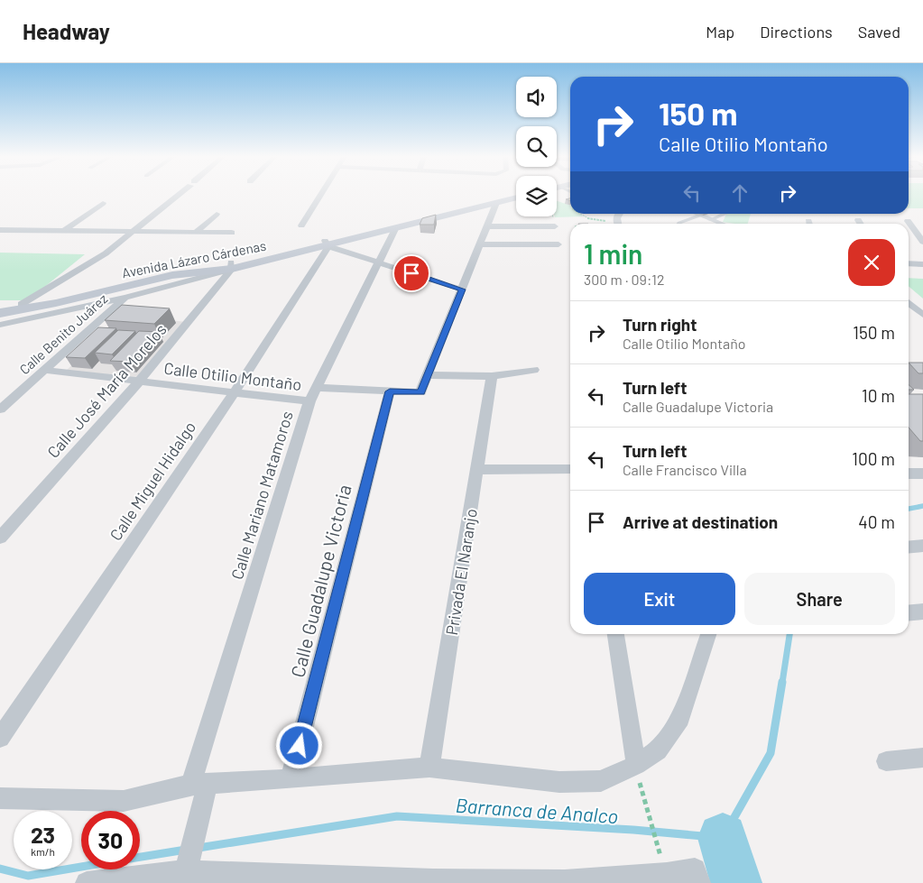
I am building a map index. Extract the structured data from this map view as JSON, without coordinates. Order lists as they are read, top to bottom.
{
  "streets": {
    "main road": ["Avenida Lázaro Cárdenas"],
    "street": [
      "Calle Benito Juárez",
      "Calle Otilio Montaño",
      "Calle José María Morelos",
      "Calle Miguel Hidalgo",
      "Calle Mariano Matamoros",
      "Privada El Naranjo",
      "Calle Guadalupe Victoria"
    ]
  },
  "crossings": [
    ["Avenida Lázaro Cárdenas", "Calle José María Morelos"],
    ["Avenida Lázaro Cárdenas", "Calle Miguel Hidalgo"],
    ["Avenida Lázaro Cárdenas", "Calle Mariano Matamoros"],
    ["Calle Benito Juárez", "Calle Otilio Montaño"],
    ["Calle Otilio Montaño", "Calle José María Morelos"],
    ["Calle Otilio Montaño", "Calle Miguel Hidalgo"],
    ["Calle Otilio Montaño", "Calle Mariano Matamoros"],
    ["Calle Otilio Montaño", "Calle Guadalupe Victoria"]
  ],
  "water": ["Barranca de Analco"],
  "page": {
    "header": "Headway",
    "nav": ["Map", "Directions", "Saved"],
    "turn": ["150 m", "Calle Otilio Montaño"],
    "heading": ["1 min", "300 m · 09:12"],
    "list": [
      {
        "name": "Turn right",
        "note": "Calle Otilio Montaño",
        "value": "150 m"
      },
      {
        "name": "Turn left",
        "note": "Calle Guadalupe Victoria",
        "value": "10 m"
      },
      {
        "name": "Turn left",
        "note": "Calle Francisco Villa",
        "value": "100 m"
      },
      {
        "name": "Arrive at destination",
        "value": "40 m"
      }
    ],
    "buttons": ["Exit", "Share"],
    "speed": "23 km/h",
    "limit": "30"
  }
}
